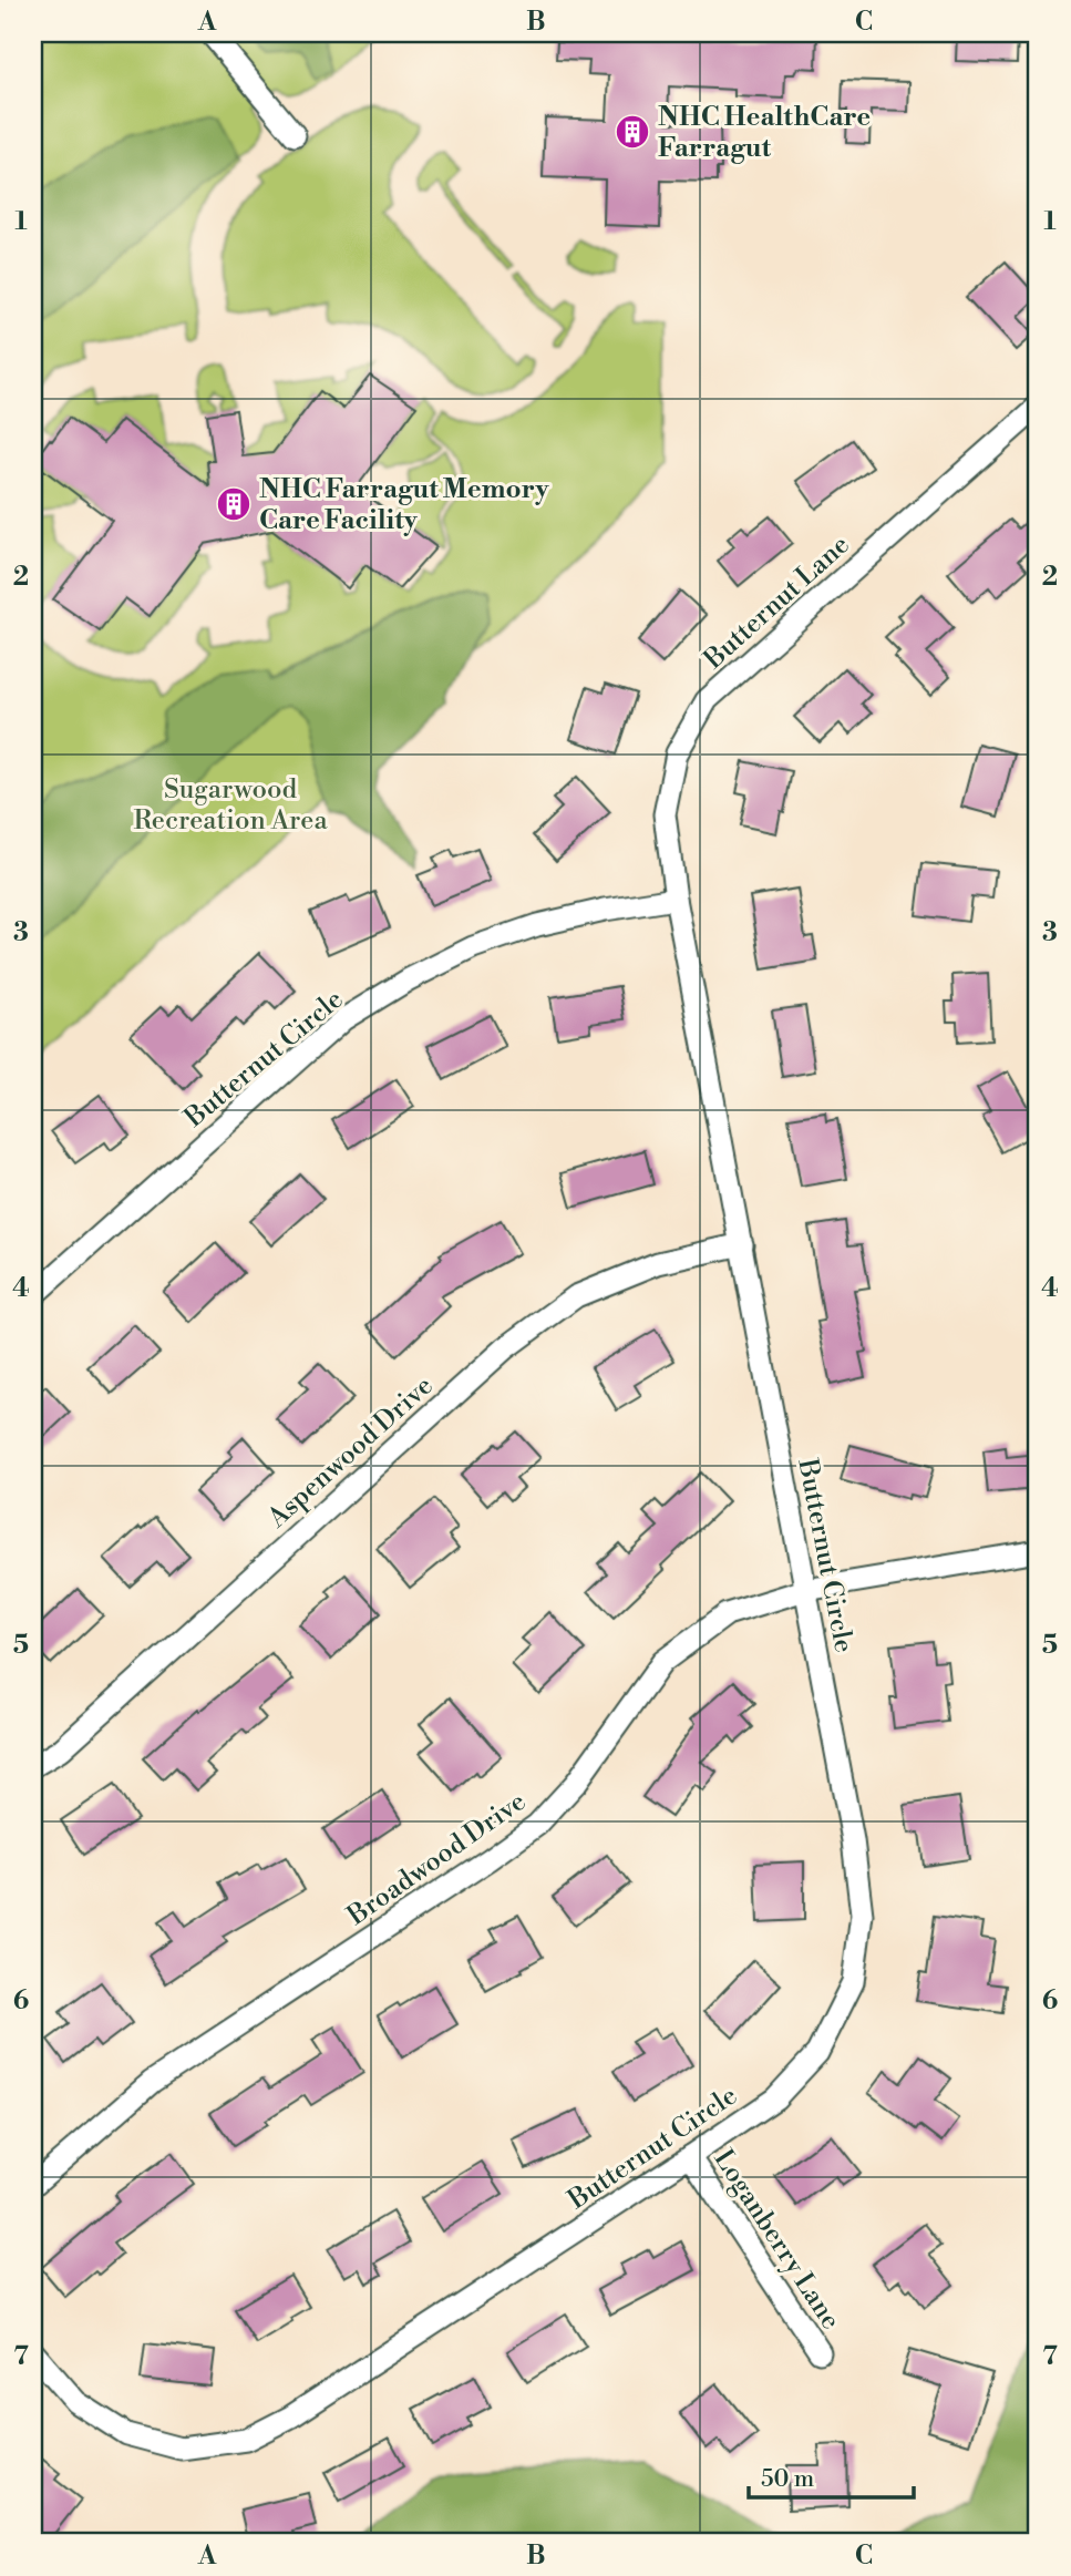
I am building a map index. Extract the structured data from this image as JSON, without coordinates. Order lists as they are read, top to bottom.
{
  "streets": {
    "street": [
      "Butternut Lane",
      "Butternut Circle",
      "Aspenwood Drive",
      "Broadwood Drive",
      "Loganberry Lane"
    ]
  },
  "crossings": [
    ["Butternut Lane", "Butternut Circle"],
    ["Butternut Circle", "Aspenwood Drive"],
    ["Butternut Circle", "Broadwood Drive"],
    ["Butternut Circle", "Loganberry Lane"]
  ],
  "parks": ["Sugarwood Recreation Area"],
  "places": {
    "building": ["NHC HealthCare Farragut", "NHC Farragut Memory Care Facility"]
  },
  "scale_bar": "50 m",
  "grid": {
    "columns": ["A", "B", "C"],
    "rows": [
      "1",
      "2",
      "3",
      "4",
      "5",
      "6",
      "7"
    ]
  }
}
